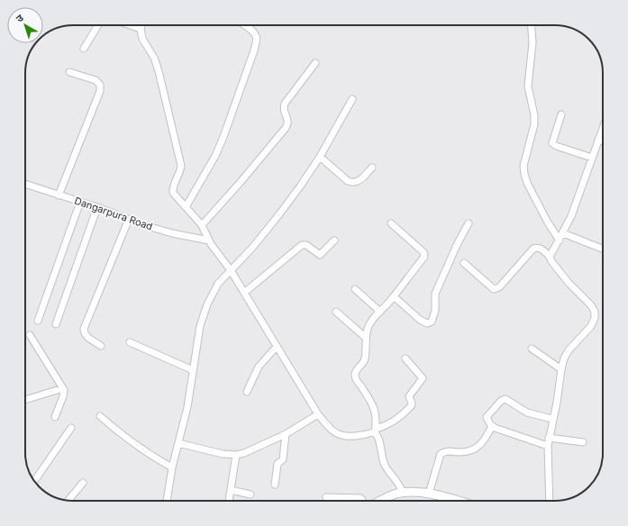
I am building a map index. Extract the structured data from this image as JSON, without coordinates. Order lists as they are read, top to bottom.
{
  "streets": {
    "street": ["Dangarpura Road"]
  },
  "north": "top left"
}
